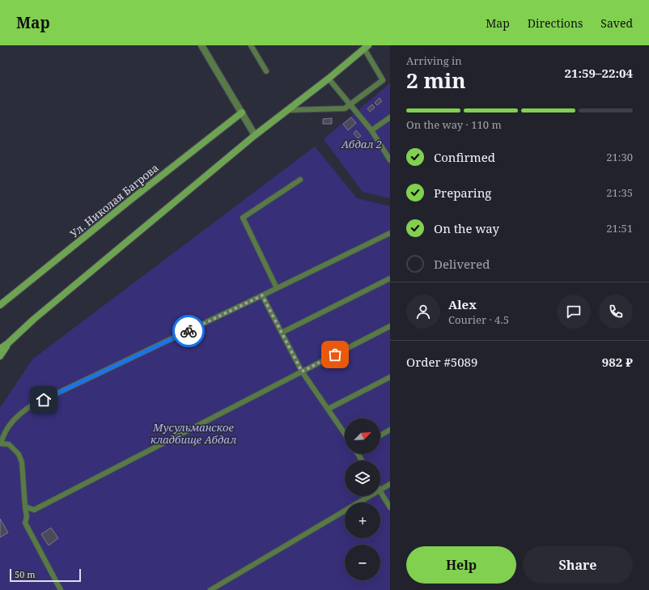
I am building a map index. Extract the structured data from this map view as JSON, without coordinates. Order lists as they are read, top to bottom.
{
  "streets": {
    "main road": ["Ул. Николая Багрова"]
  },
  "parks": ["Абдал 2", "Мусульманское кладбище Абдал"],
  "scale_bar": "50 m",
  "north": "top right",
  "page": {
    "header": "Map",
    "nav": ["Map", "Directions", "Saved"],
    "heading": ["2 min", "Arriving in", "21:59–22:04"],
    "panel": [
      "Alex",
      "Courier · 4.5",
      "Order #5089",
      "982 ₽"
    ],
    "bar": "On the way · 110 m",
    "list": [
      ["Confirmed", "21:30"],
      ["Preparing", "21:35"],
      ["On the way", "21:51"],
      "Delivered"
    ],
    "map_buttons": ["+", "−"],
    "buttons": ["Help", "Share"],
    "scale": "50 m"
  }
}
